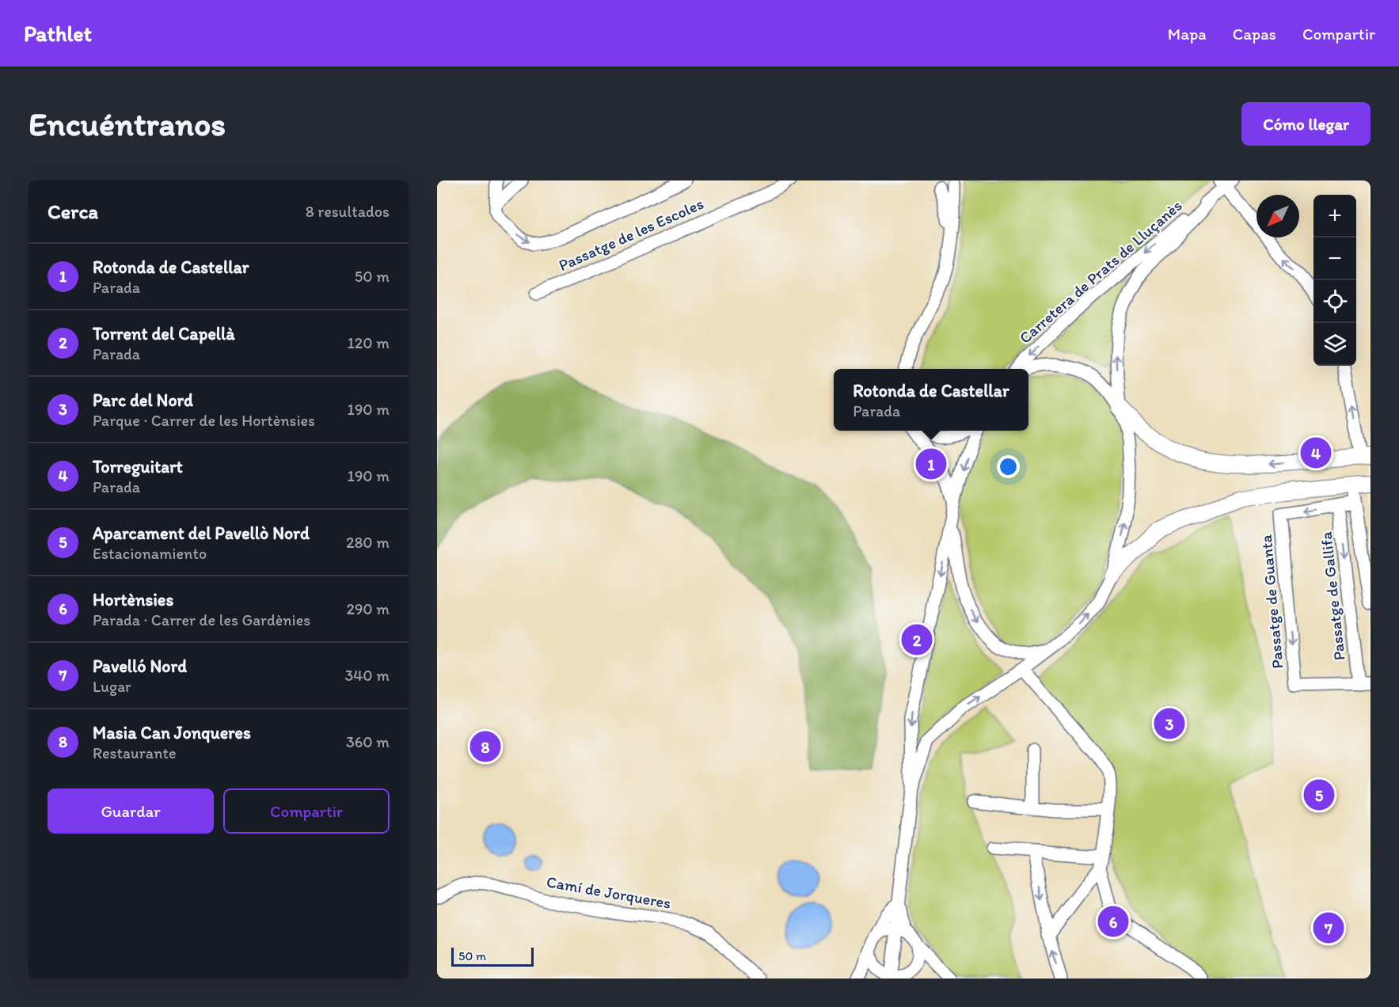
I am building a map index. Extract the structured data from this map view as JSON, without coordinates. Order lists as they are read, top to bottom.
{
  "streets": {
    "street": [
      "Passatge de les Escoles",
      "Carretera de Prats de Lluçanès",
      "Passatge de Gallifa",
      "Passatge de Guanta",
      "Camí de Jorqueres"
    ]
  },
  "crossings": [
    ["Passatge de Gallifa", "Passatge de Guanta"]
  ],
  "scale_bar": "50 m",
  "north": "bottom left",
  "page": {
    "header": "Pathlet",
    "nav": ["Mapa", "Capas", "Compartir"],
    "buttons": [
      "Cómo llegar",
      ["Guardar", "Compartir"]
    ],
    "title": "Encuéntranos",
    "heading": ["Cerca", "8 resultados"],
    "map_buttons": ["+", "−"],
    "list": [
      {
        "mark": "1",
        "name": "Rotonda de Castellar",
        "note": "Parada",
        "value": "50 m"
      },
      {
        "mark": "2",
        "name": "Torrent del Capellà",
        "note": "Parada",
        "value": "120 m"
      },
      {
        "mark": "3",
        "name": "Parc del Nord",
        "note": "Parque · Carrer de les Hortènsies",
        "value": "190 m"
      },
      {
        "mark": "4",
        "name": "Torreguitart",
        "note": "Parada",
        "value": "190 m"
      },
      {
        "mark": "5",
        "name": "Aparcament del Pavellò Nord",
        "note": "Estacionamiento",
        "value": "280 m"
      },
      {
        "mark": "6",
        "name": "Hortènsies",
        "note": "Parada · Carrer de les Gardènies",
        "value": "290 m"
      },
      {
        "mark": "7",
        "name": "Pavelló Nord",
        "note": "Lugar",
        "value": "340 m"
      },
      {
        "mark": "8",
        "name": "Masia Can Jonqueres",
        "note": "Restaurante",
        "value": "360 m"
      }
    ],
    "popup": ["Rotonda de Castellar", "Parada"],
    "pins": [
      "4",
      "1",
      "2",
      "3",
      "8",
      "5",
      "6",
      "7"
    ],
    "scale": "50 m"
  }
}
